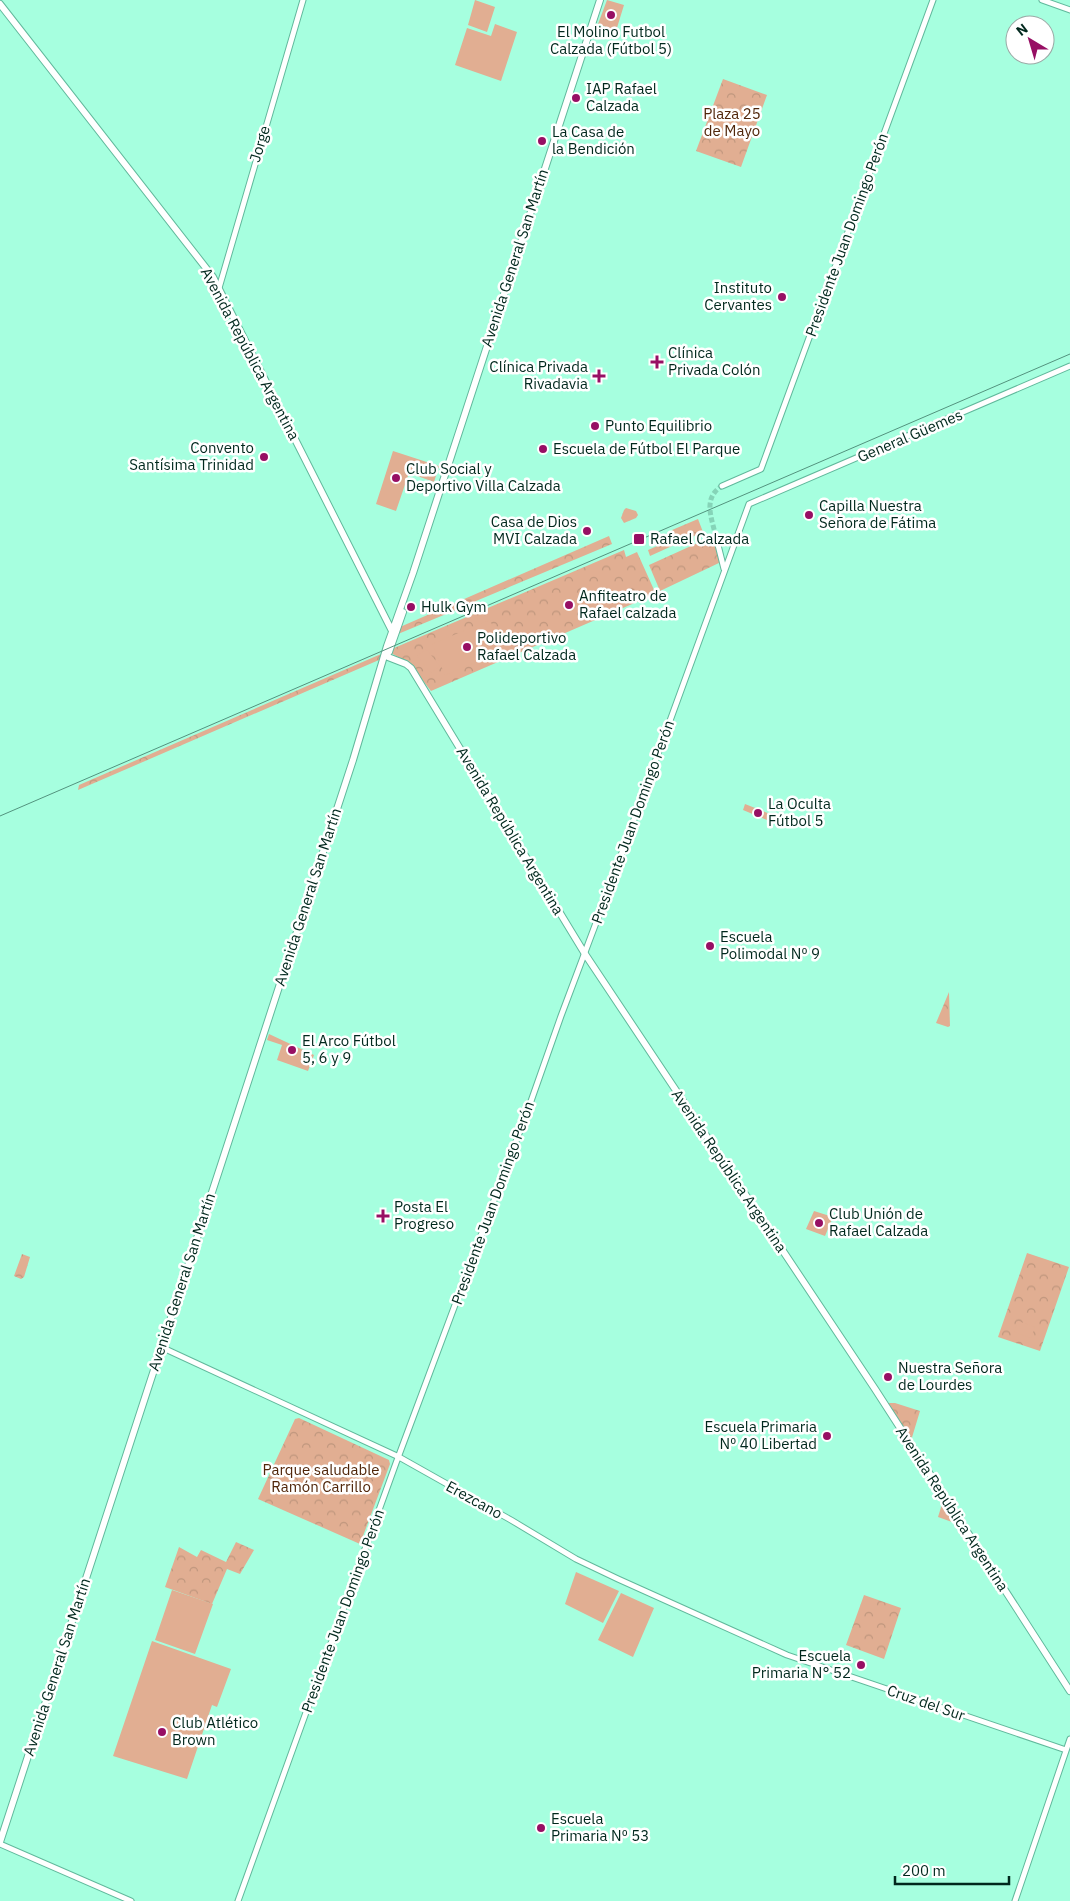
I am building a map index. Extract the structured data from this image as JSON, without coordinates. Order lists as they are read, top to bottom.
{
  "streets": {
    "main road": ["Avenida General San Martín", "Avenida República Argentina"],
    "street": [
      "Jorge",
      "Presidente Juan Domingo Perón",
      "General Güemes",
      "Erezcano",
      "Cruz del Sur"
    ]
  },
  "crossings": [
    ["Jorge", "Avenida República Argentina"],
    ["Presidente Juan Domingo Perón", "Avenida República Argentina"],
    ["Presidente Juan Domingo Perón", "General Güemes"],
    ["Presidente Juan Domingo Perón", "Erezcano"],
    ["Avenida General San Martín", "Avenida República Argentina"],
    ["Avenida General San Martín", "Erezcano"],
    ["Erezcano", "Cruz del Sur"]
  ],
  "parks": ["Plaza 25 de Mayo", "Parque saludable Ramón Carrillo"],
  "places": {
    "other": [
      "El Molino Futbol Calzada (Fútbol 5)",
      "IAP Rafael Calzada",
      "La Casa de la Bendición",
      "Instituto Cervantes",
      "Punto Equilibrio",
      "Escuela de Fútbol El Parque",
      "Convento Santísima Trinidad",
      "Club Social y Deportivo Villa Calzada",
      "Capilla Nuestra Señora de Fátima",
      "Casa de Dios MVI Calzada",
      "Anfiteatro de Rafael calzada",
      "Hulk Gym",
      "Polideportivo Rafael Calzada",
      "La Oculta Fútbol 5",
      "Escuela Polimodal Nº 9",
      "El Arco Fútbol 5, 6 y 9",
      "Club Unión de Rafael Calzada",
      "Nuestra Señora de Lourdes",
      "Escuela Primaria Nº 40 Libertad",
      "Escuela Primaria N° 52",
      "Club Atlético Brown",
      "Escuela Primaria Nº 53"
    ],
    "health": ["Clínica Privada Colón", "Clínica Privada Rivadavia", "Posta El Progreso"],
    "transit": ["Rafael Calzada"]
  },
  "scale_bar": "200 m",
  "north": "top left"
}
